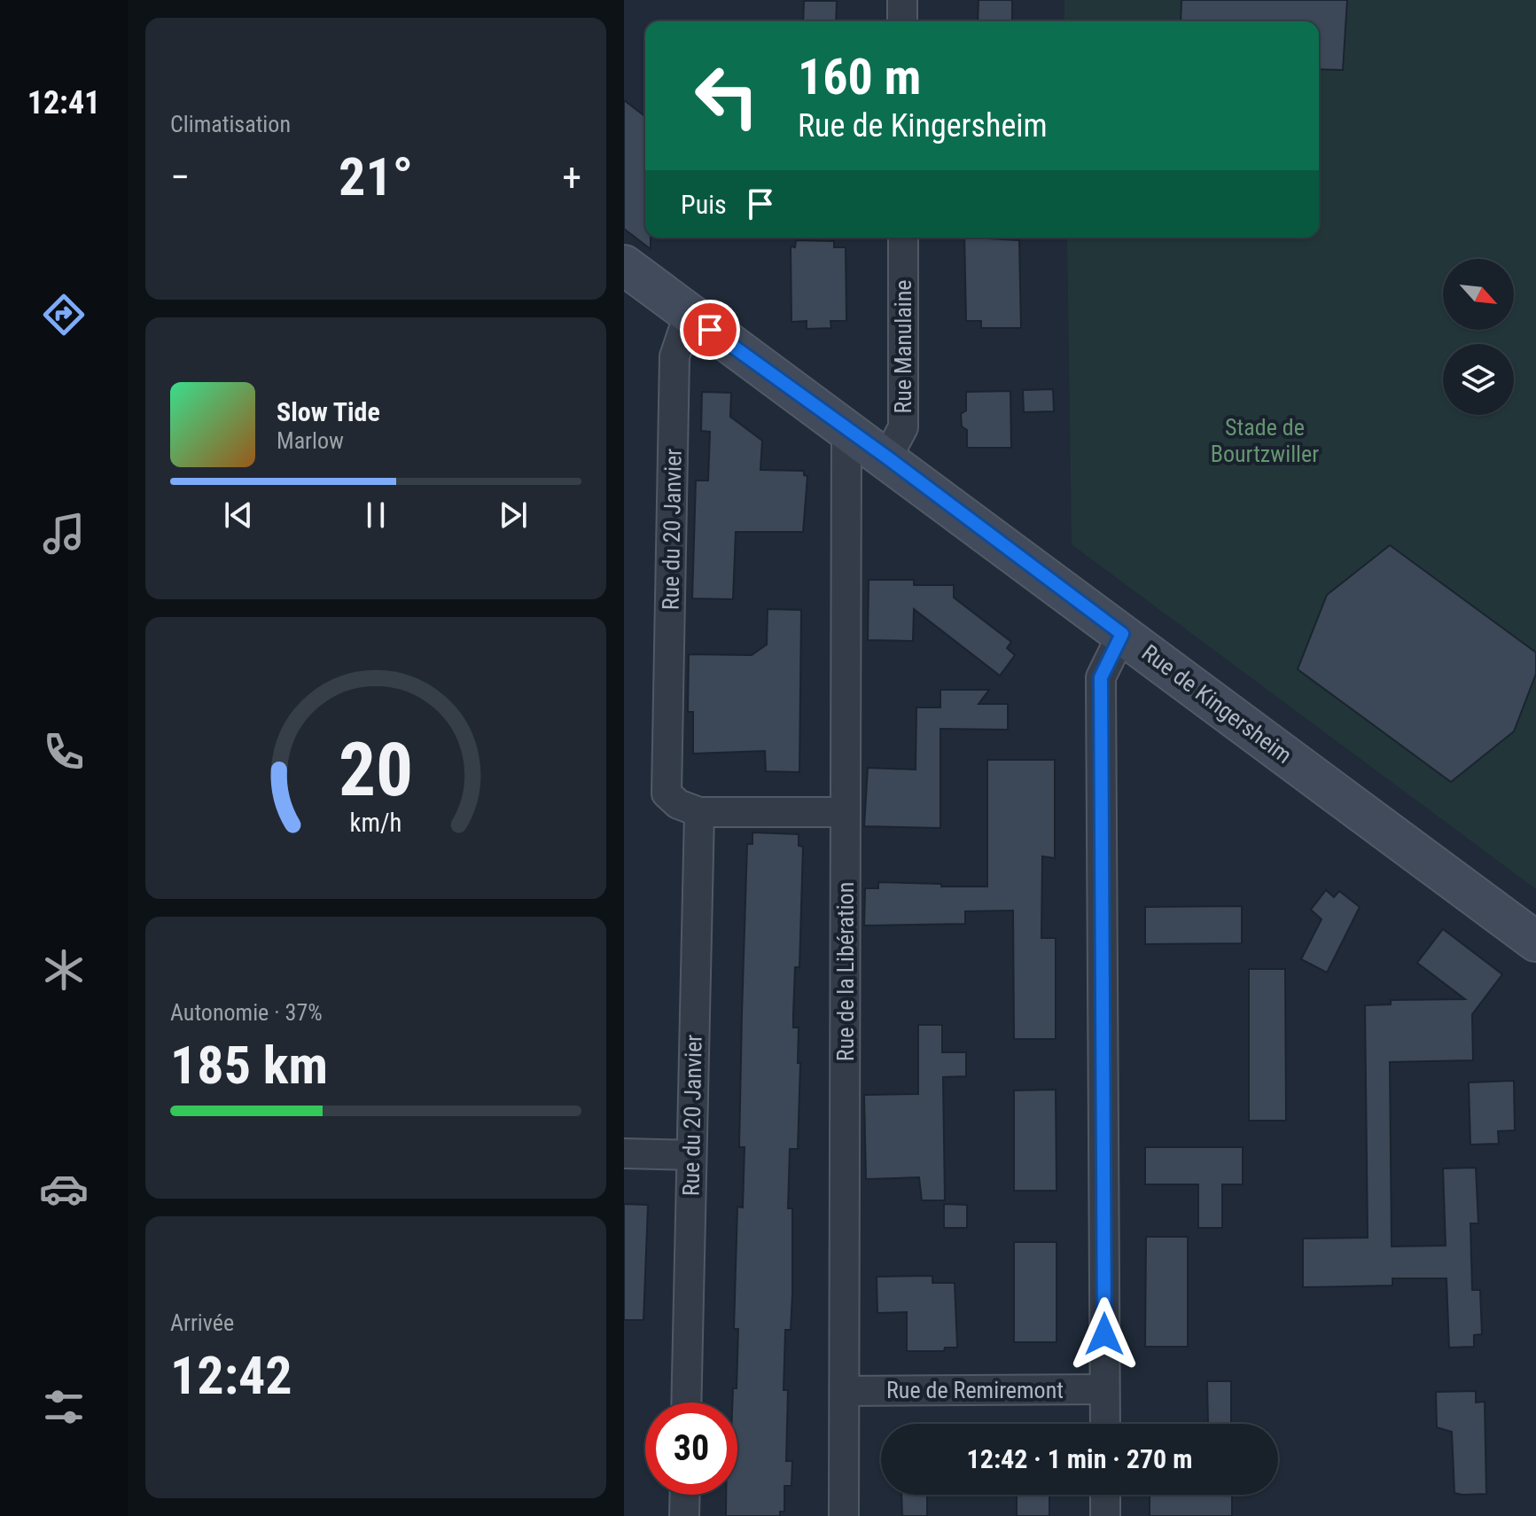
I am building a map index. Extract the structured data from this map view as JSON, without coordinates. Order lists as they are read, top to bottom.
{
  "streets": {
    "main road": ["Rue de Kingersheim"],
    "street": [
      "Rue Manulaine",
      "Rue du 20 Janvier",
      "Rue de la Libération",
      "Rue de Remiremont"
    ]
  },
  "crossings": [
    ["Rue Manulaine", "Rue de Kingersheim"],
    ["Rue du 20 Janvier", "Rue de Kingersheim"],
    ["Rue du 20 Janvier", "Rue de la Libération"],
    ["Rue de Kingersheim", "Rue de la Libération"],
    ["Rue de la Libération", "Rue de Remiremont"]
  ],
  "parks": ["Stade de Bourtzwiller"],
  "north": "bottom right",
  "page": {
    "tabs": "12:41",
    "tile": [
      "Climatisation",
      ["Autonomie · 37%", "185 km"],
      ["Arrivée", "12:42"]
    ],
    "turn": ["160 m", "Rue de Kingersheim"],
    "heat": ["−", "21°", "+"],
    "then": "Puis",
    "song": ["Slow Tide", "Marlow"],
    "limit": "30",
    "trip": "12:42 · 1 min · 270 m",
    "gauge": ["20", "km/h"]
  }
}
